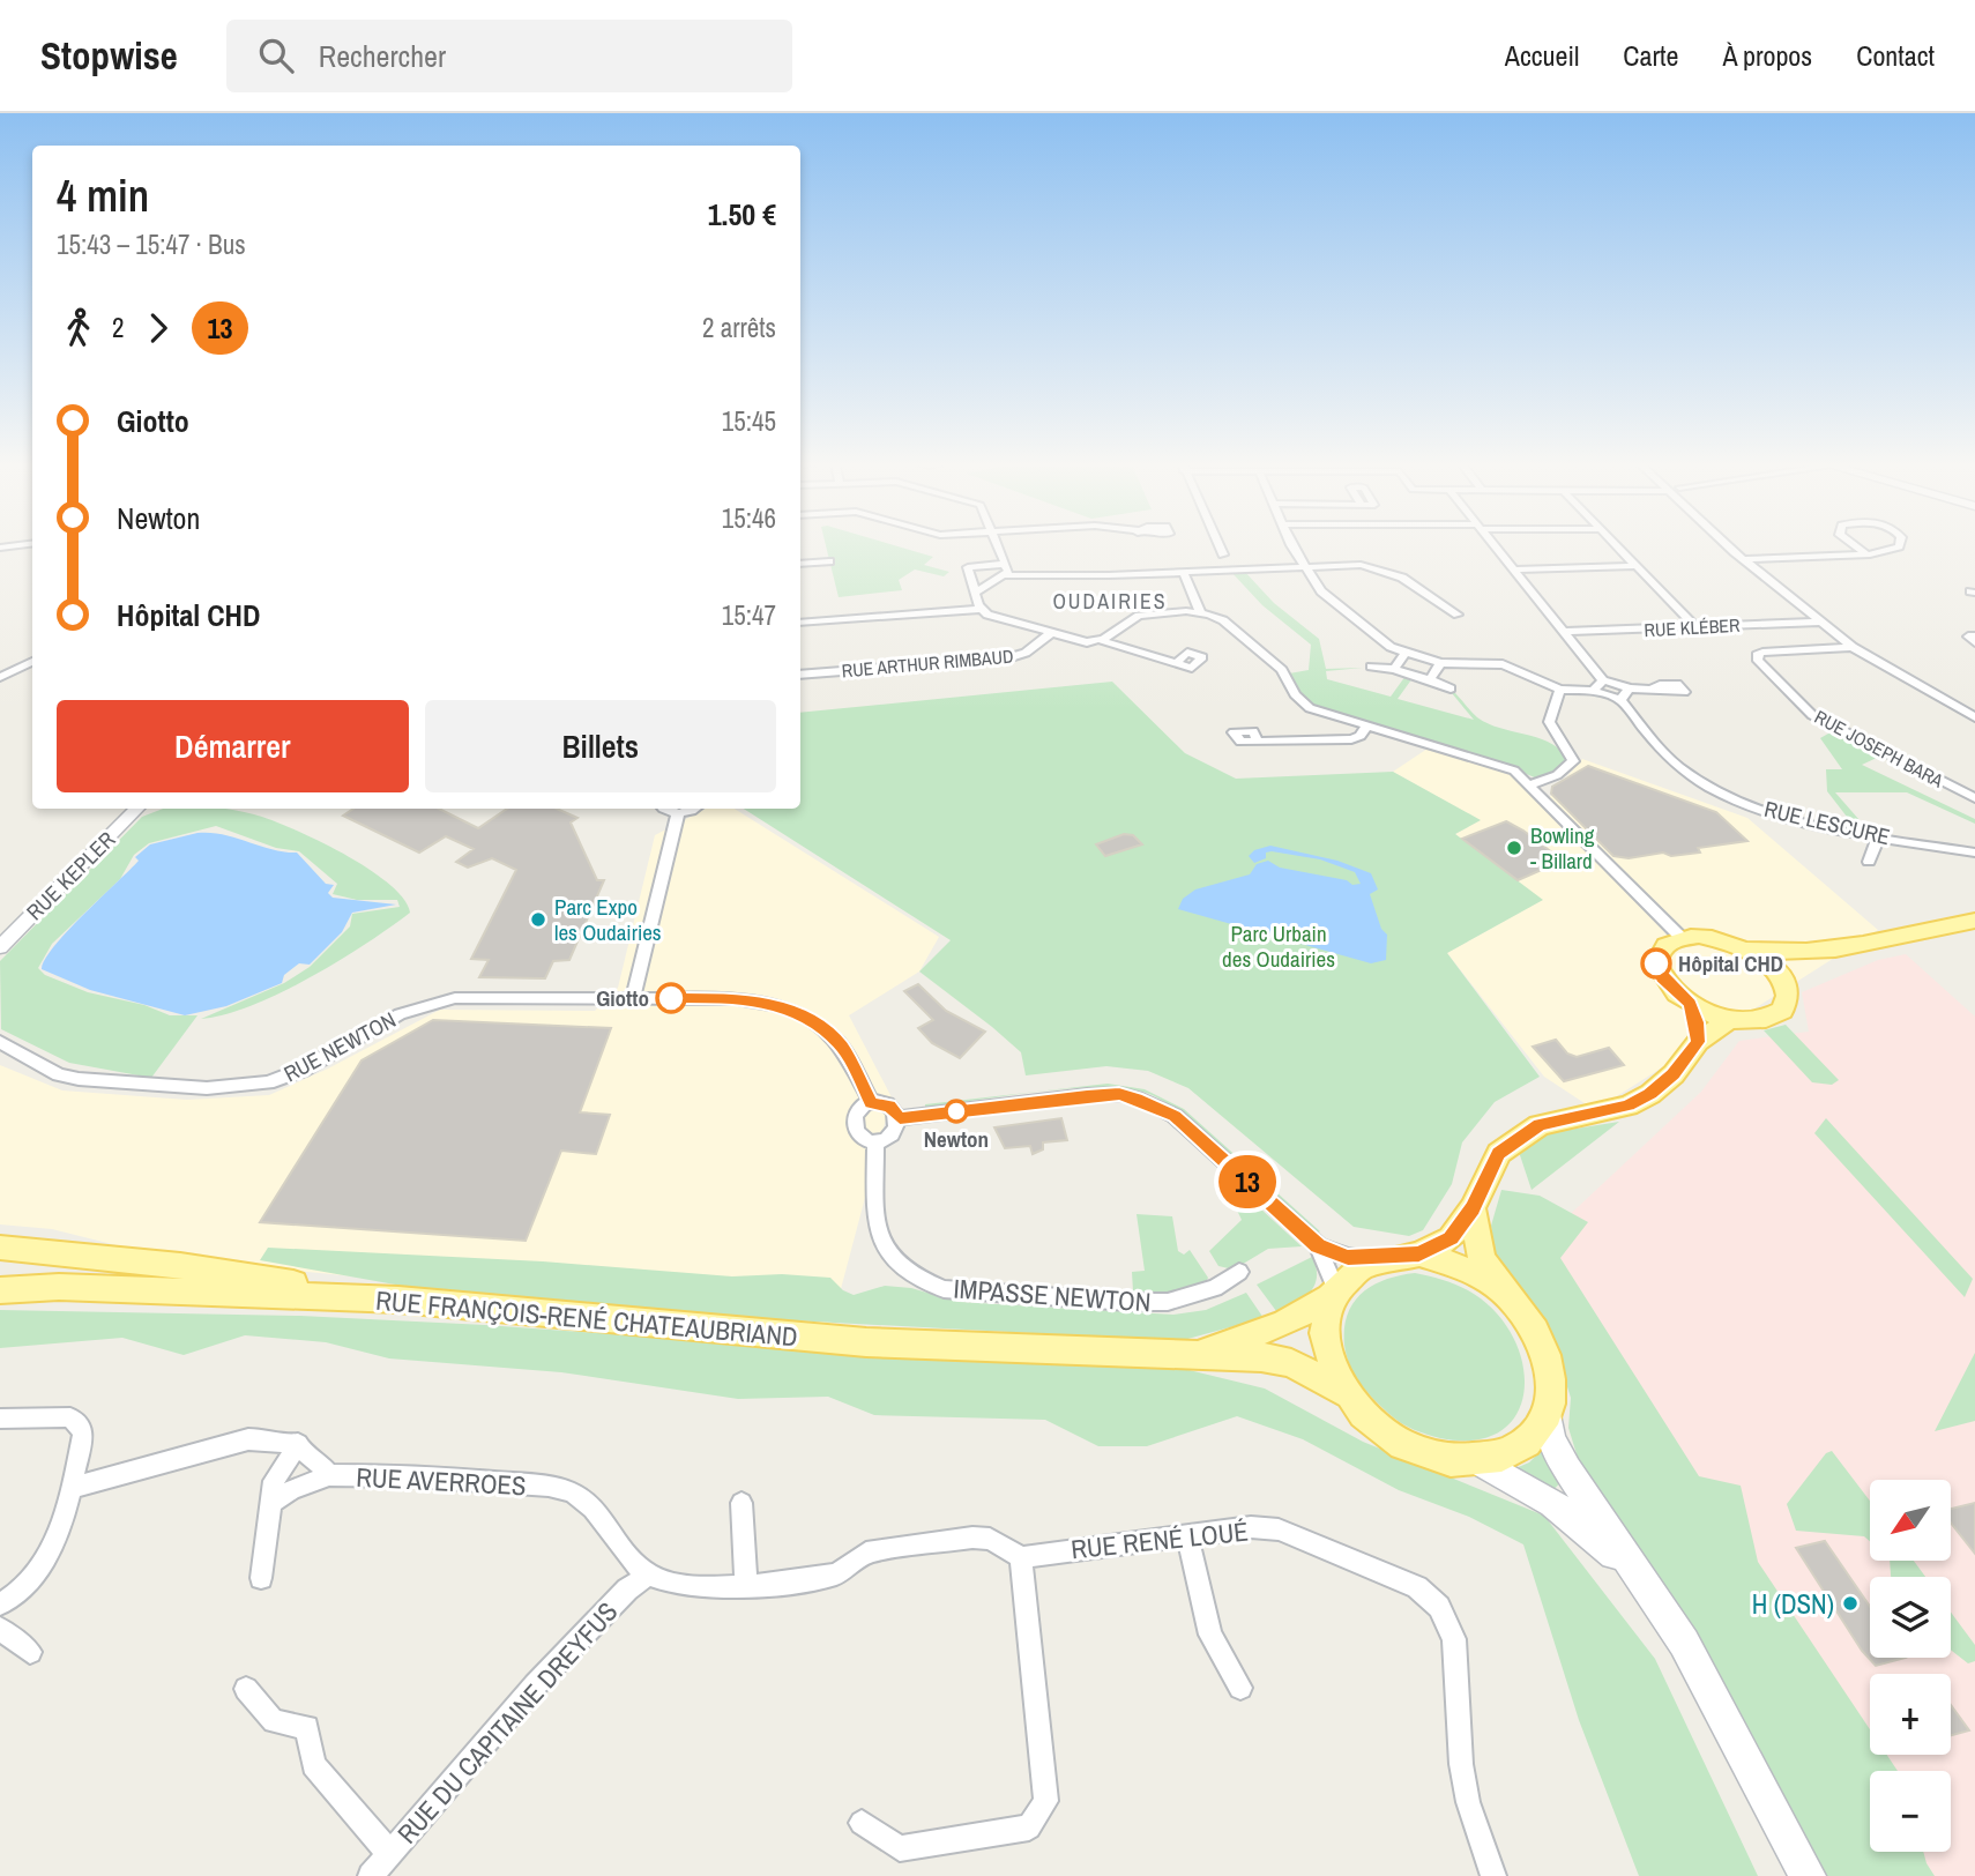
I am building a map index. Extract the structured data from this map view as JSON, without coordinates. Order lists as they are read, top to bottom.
{
  "streets": {
    "main road": ["RUE FRANÇOIS-RENÉ CHATEAUBRIAND"],
    "street": [
      "RUE KLÉBER",
      "RUE ARTHUR RIMBAUD",
      "RUE JOSEPH BARA",
      "RUE LESCURE",
      "RUE KEPLER",
      "RUE NEWTON",
      "IMPASSE NEWTON",
      "RUE AVERROES",
      "RUE RENÉ LOUÉ",
      "RUE DU CAPITAINE DREYFUS"
    ]
  },
  "crossings": [
    ["RUE NEWTON", "IMPASSE NEWTON"],
    ["RUE AVERROES", "RUE DU CAPITAINE DREYFUS"]
  ],
  "districts": ["OUDAIRIES"],
  "parks": ["Parc Urbain des Oudairies"],
  "places": [
    "Bowling - Billard",
    "Parc Expo les Oudairies",
    "Hôpital CHD",
    "Giotto",
    "Newton",
    "H (DSN)"
  ],
  "lines": ["bus line 13"],
  "north": "bottom left",
  "page": {
    "header": "Stopwise",
    "search": "Rechercher",
    "nav": [
      "Accueil",
      "Carte",
      "À propos",
      "Contact"
    ],
    "on_map": "13",
    "heading": ["4 min", "15:43 – 15:47 · Bus", "1.50 €"],
    "legs": ["2", "13", "2 arrêts"],
    "list": [
      {
        "name": "Giotto",
        "value": "15:45"
      },
      {
        "name": "Newton",
        "value": "15:46"
      },
      {
        "name": "Hôpital CHD",
        "value": "15:47"
      }
    ],
    "buttons": ["Démarrer", "Billets"],
    "map_buttons": ["+", "−"]
  }
}
